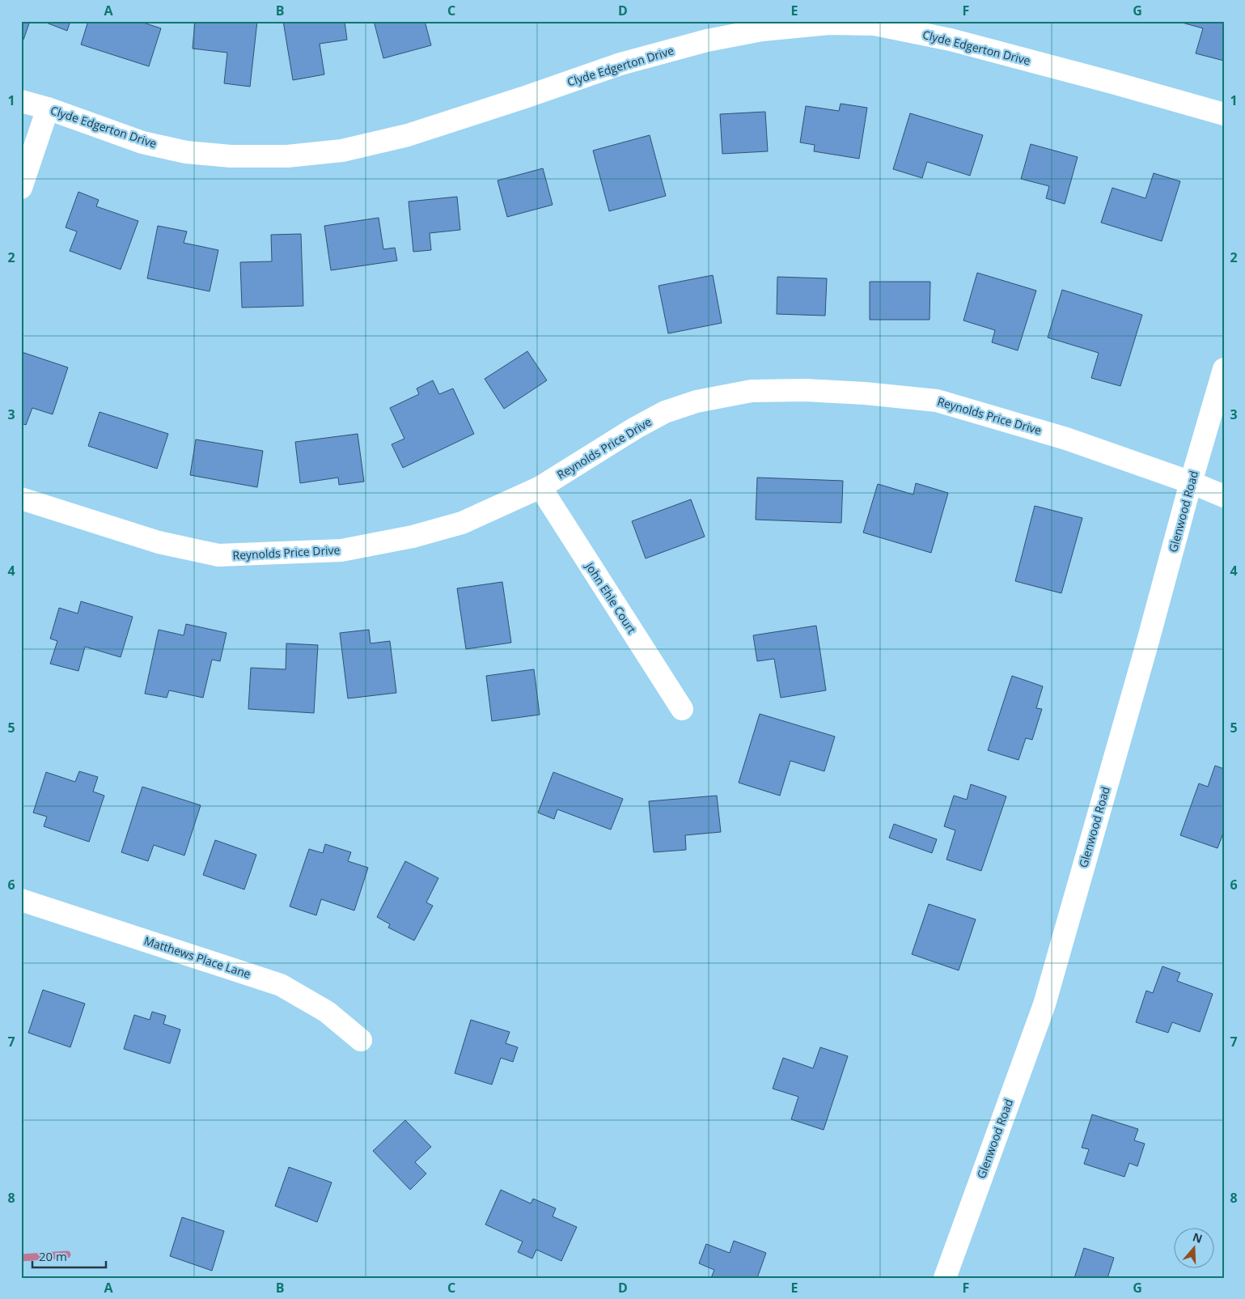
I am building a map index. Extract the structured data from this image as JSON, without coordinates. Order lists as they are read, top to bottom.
{
  "streets": {
    "street": [
      "Clyde Edgerton Drive",
      "Reynolds Price Drive",
      "Glenwood Road",
      "John Ehle Court",
      "Matthews Place Lane"
    ]
  },
  "crossings": [
    ["Reynolds Price Drive", "Glenwood Road"],
    ["Reynolds Price Drive", "John Ehle Court"]
  ],
  "scale_bar": "20 m",
  "north": "top",
  "grid": {
    "columns": [
      "A",
      "B",
      "C",
      "D",
      "E",
      "F",
      "G"
    ],
    "rows": [
      "1",
      "2",
      "3",
      "4",
      "5",
      "6",
      "7",
      "8"
    ]
  }
}
